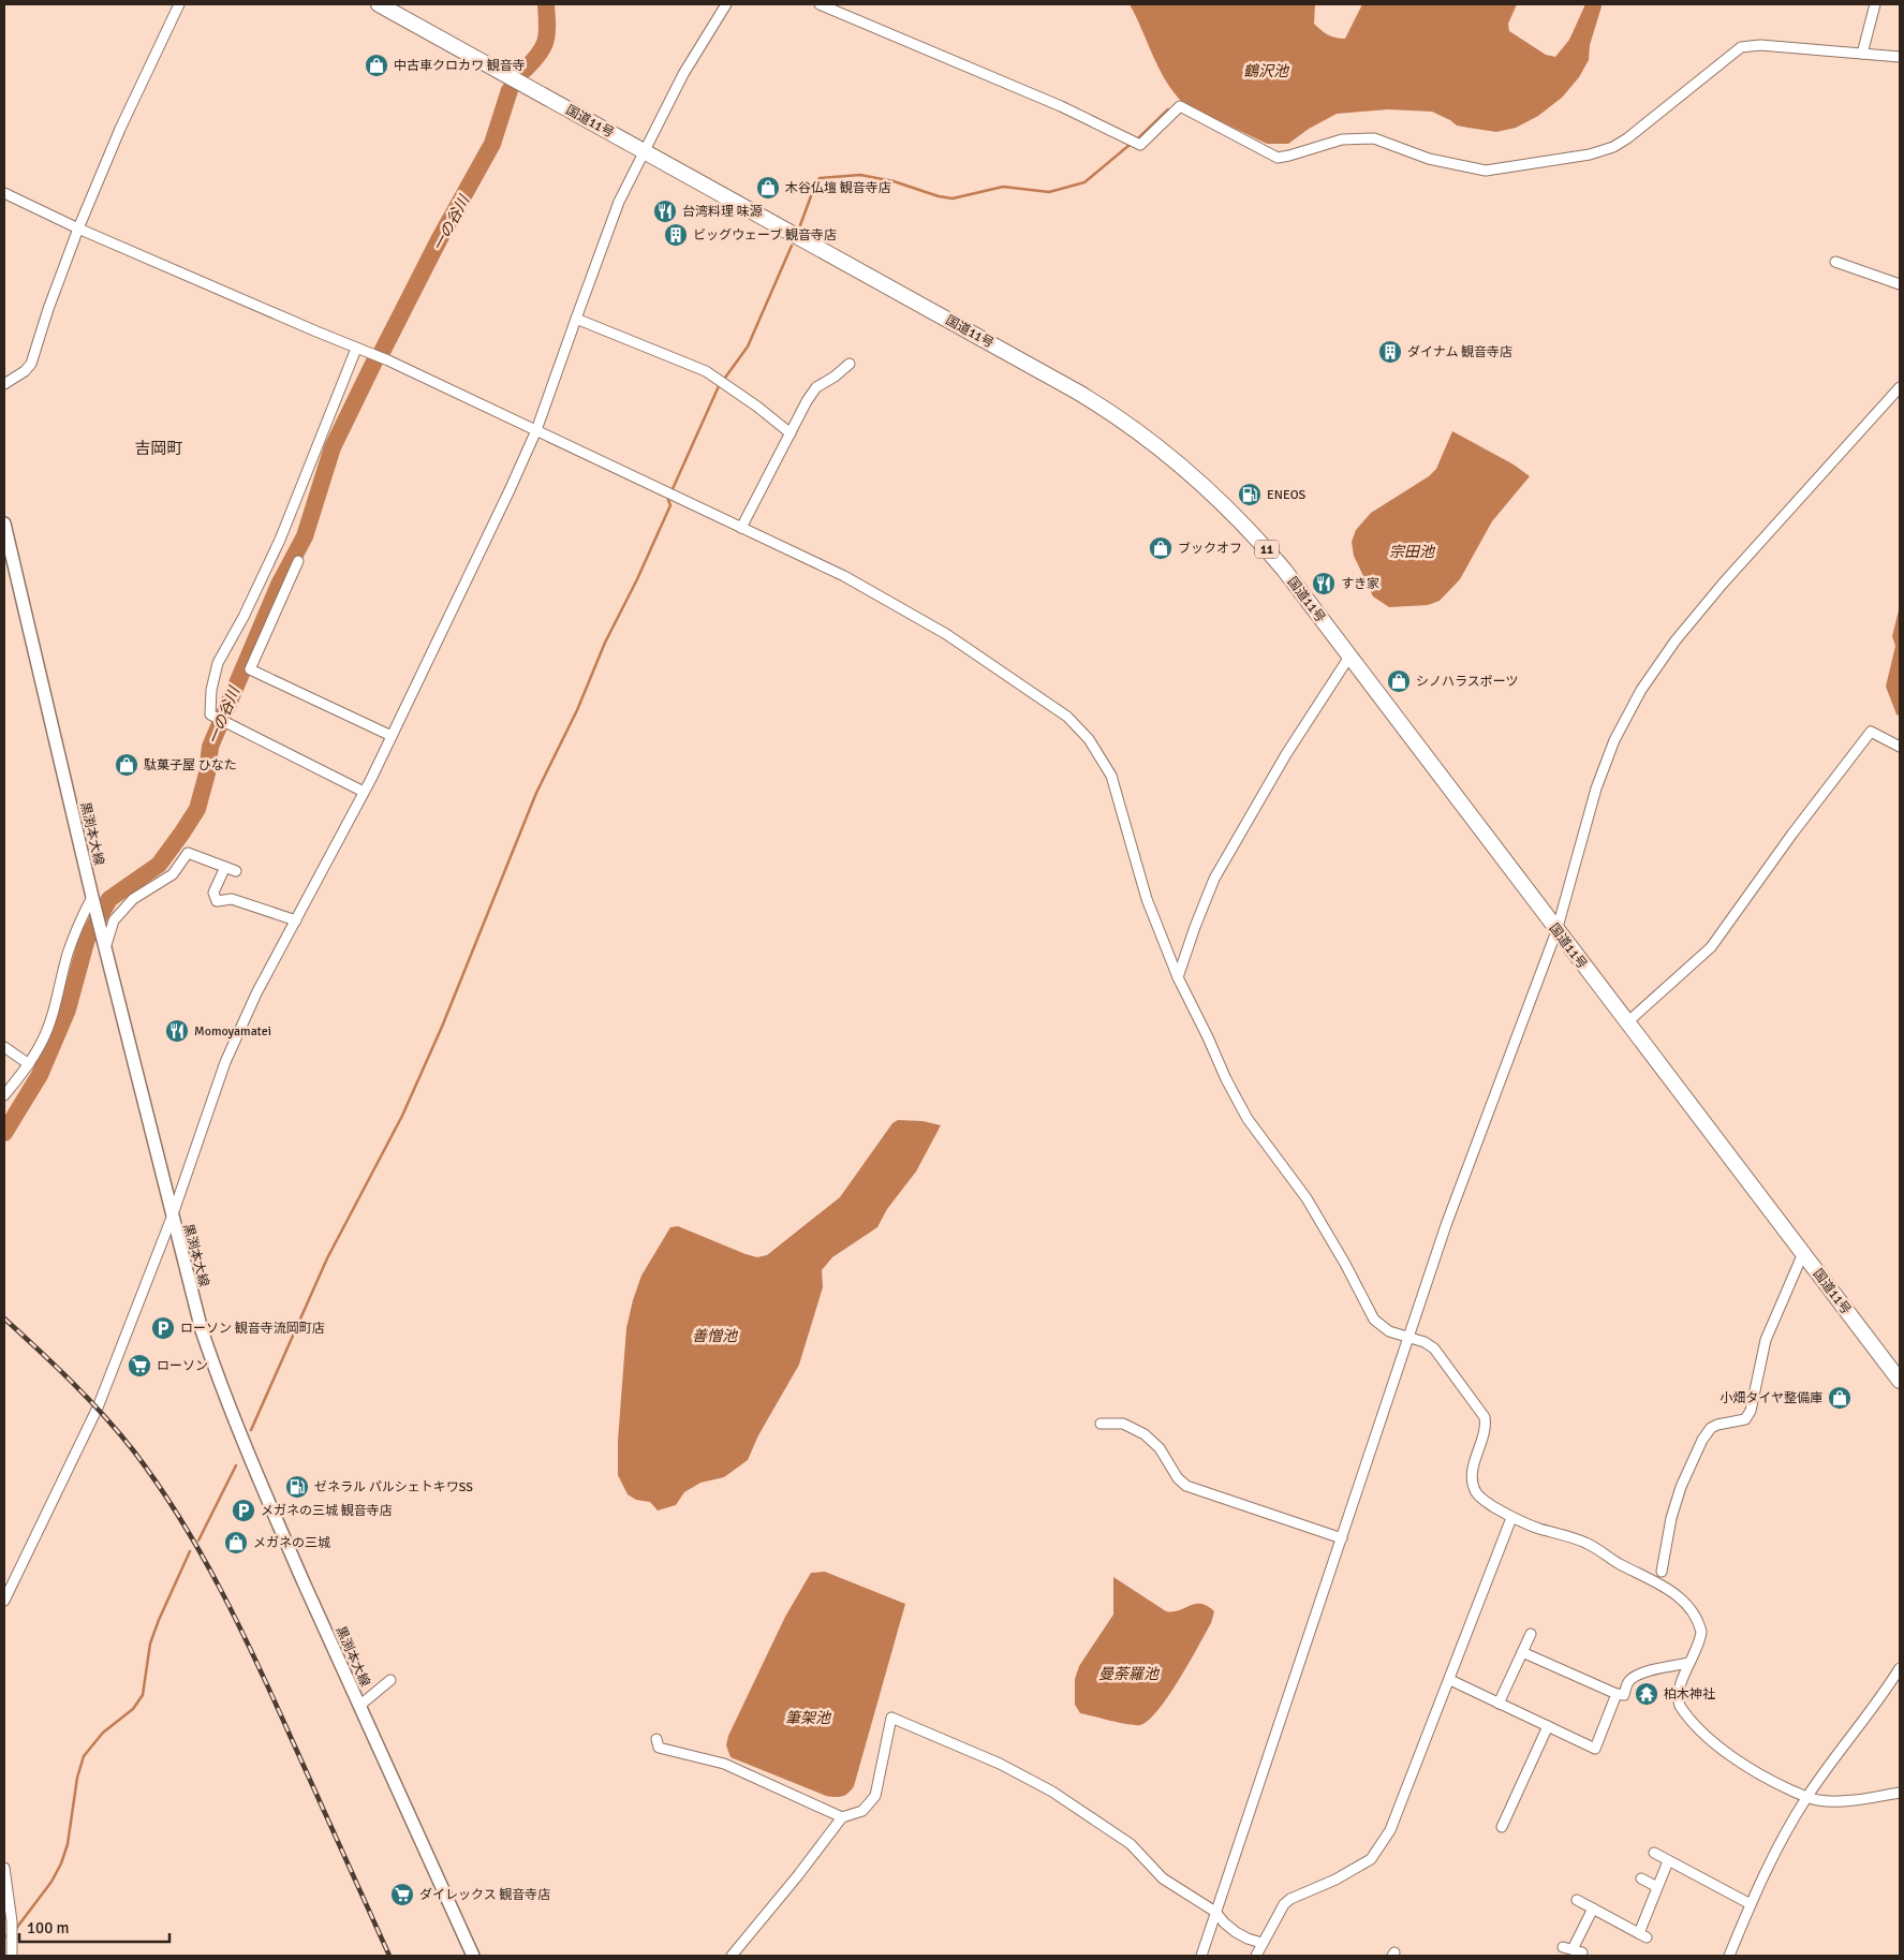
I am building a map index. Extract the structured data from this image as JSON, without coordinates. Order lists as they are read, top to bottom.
{
  "streets": {
    "highway": ["国道11号", "11"],
    "main road": ["黒渕本大線"]
  },
  "districts": ["吉岡町"],
  "water": [
    "鶴沢池",
    "一の谷川",
    "宗田池",
    "善憎池",
    "曼荼羅池",
    "筆架池"
  ],
  "places": {
    "shop": [
      "中古車クロカワ 観音寺",
      "木谷仏壇 観音寺店",
      "ブックオフ",
      "シノハラスポーツ",
      "駄菓子屋 ひなた",
      "小畑タイヤ整備庫",
      "メガネの三城"
    ],
    "restaurant": ["台湾料理 味源", "すき家", "Momoyamatei"],
    "building": ["ビッグウェーブ 観音寺店", "ダイナム 観音寺店"],
    "fuel station": ["ENEOS", "ゼネラル パルシェトキワSS"],
    "parking": ["ローソン 観音寺流岡町店", "メガネの三城 観音寺店"],
    "supermarket": ["ローソン", "ダイレックス 観音寺店"],
    "temple": ["柏木神社"]
  },
  "scale_bar": "100 m"
}
